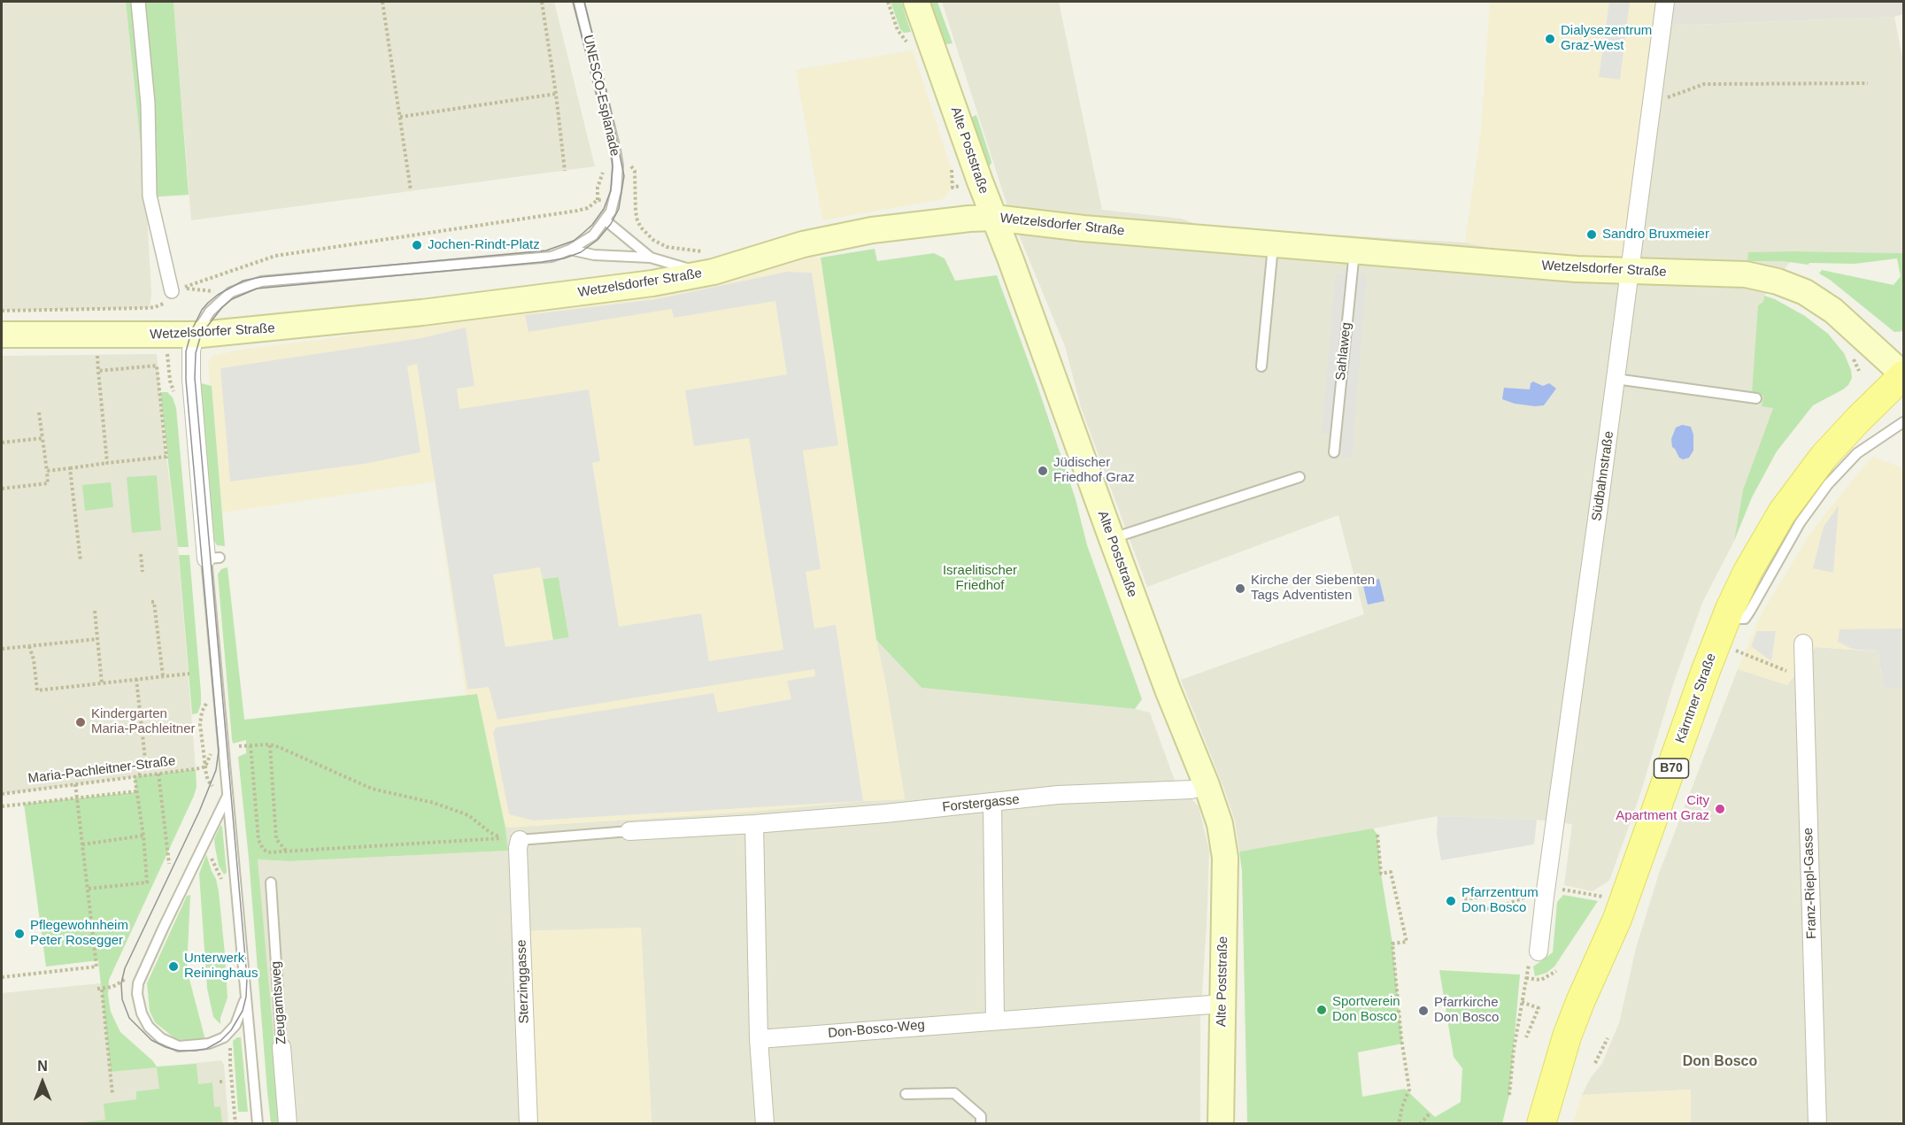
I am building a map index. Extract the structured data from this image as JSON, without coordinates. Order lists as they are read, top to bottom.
{
  "streets": {
    "main road": [
      "Alte Poststraße",
      "Wetzelsdorfer Straße",
      "Kärntner Straße",
      "B70"
    ],
    "street": [
      "Südbahnstraße",
      "Forstergasse",
      "Franz-Riepl-Gasse",
      "Sterzinggasse",
      "Zeugamtsweg",
      "Don-Bosco-Weg"
    ],
    "lane": ["UNESCO-Esplanade", "Sahlaweg"],
    "path": ["Maria-Pachleitner-Straße"]
  },
  "crossings": [
    ["Alte Poststraße", "Wetzelsdorfer Straße"],
    ["Alte Poststraße", "Forstergasse"],
    ["Alte Poststraße", "Don-Bosco-Weg"],
    ["Wetzelsdorfer Straße", "Sahlaweg"],
    ["Wetzelsdorfer Straße", "Südbahnstraße"],
    ["Wetzelsdorfer Straße", "Kärntner Straße"],
    ["Forstergasse", "Sterzinggasse"]
  ],
  "districts": ["Don Bosco"],
  "parks": ["Israelitischer Friedhof"],
  "places": [
    "Dialysezentrum Graz-West",
    "Sandro Bruxmeier",
    "Jochen-Rindt-Platz",
    "Jüdischer Friedhof Graz",
    "Kirche der Siebenten Tags Adventisten",
    "Kindergarten Maria-Pachleitner",
    "City Apartment Graz",
    "Pfarrzentrum Don Bosco",
    "Pflegewohnheim Peter Rosegger",
    "Unterwerk Reininghaus",
    "Sportverein Don Bosco",
    "Pfarrkirche Don Bosco"
  ],
  "north": "top"
}
